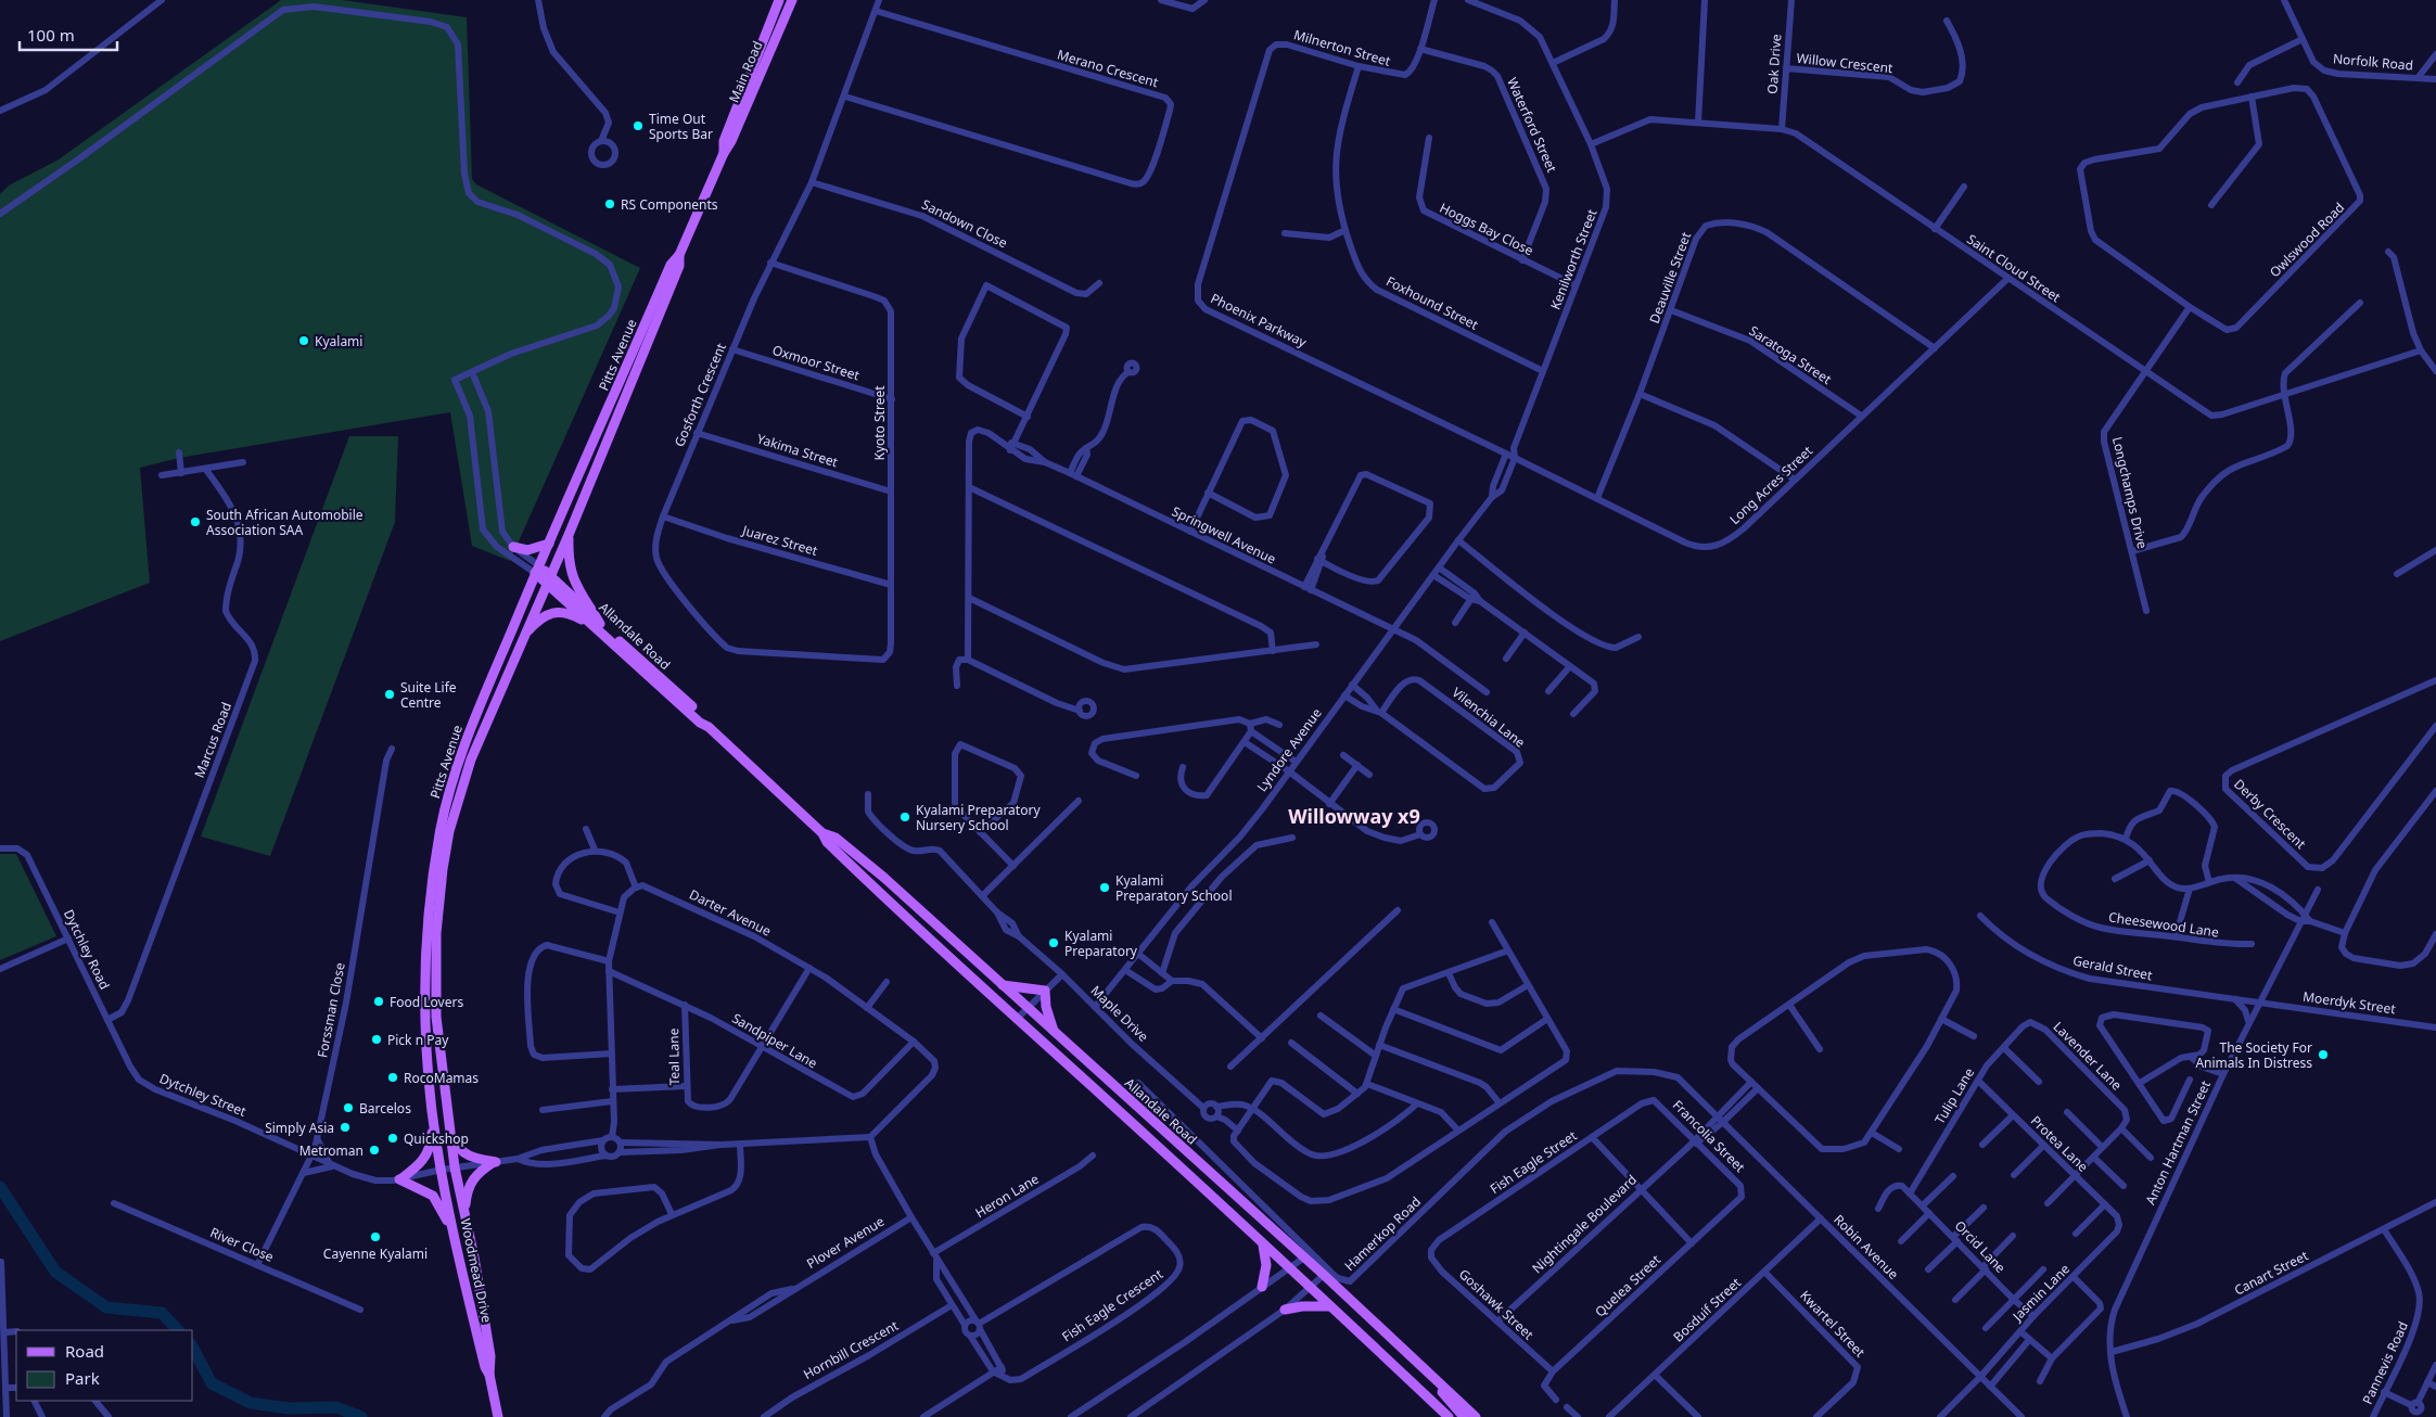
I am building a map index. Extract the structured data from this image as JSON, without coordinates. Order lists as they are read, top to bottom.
{
  "streets": {
    "main road": [
      "Main Road",
      "Pitts Avenue",
      "Allandale Road",
      "Woodmead Drive"
    ],
    "street": [
      "Milnerton Street",
      "Norfolk Road",
      "Willow Crescent",
      "Oak Drive",
      "Merano Crescent",
      "Waterford Street",
      "Sandown Close",
      "Hoggs Bay Close",
      "Owlswood Road",
      "Kenilworth Street",
      "Saint Cloud Street",
      "Deauville Street",
      "Foxhound Street",
      "Phoenix Parkway",
      "Saratoga Street",
      "Oxmoor Street",
      "Gosforth Crescent",
      "Kyoto Street",
      "Yakima Street",
      "Long Acres Street",
      "Longchamps Drive",
      "Springwell Avenue",
      "Juarez Street",
      "Vilenchia Lane",
      "Marcus Road",
      "Lyndore Avenue",
      "Derby Crescent",
      "Darter Avenue",
      "Cheesewood Lane",
      "Dytchley Road",
      "Gerald Street",
      "Moerdyk Street",
      "Forssman Close",
      "Maple Drive",
      "Sandpiper Lane",
      "Lavender Lane",
      "Teal Lane",
      "Dytchley Street",
      "Tulip Lane",
      "Francolia Street",
      "Anton Hartman Street",
      "Protea Lane",
      "Fish Eagle Street",
      "Heron Lane",
      "Nightingale Boulevard",
      "Hamerkop Road",
      "Plover Avenue",
      "River Close",
      "Robin Avenue",
      "Orcid Lane",
      "Canart Street",
      "Quelea Street",
      "Jasmin Lane",
      "Goshawk Street",
      "Fish Eagle Crescent",
      "Bosduif Street",
      "Kwartel Street",
      "Hornbill Crescent",
      "Pannevis Road"
    ]
  },
  "crossings": [
    ["Milnerton Street", "Waterford Street"],
    ["Milnerton Street", "Foxhound Street"],
    ["Milnerton Street", "Phoenix Parkway"],
    ["Willow Crescent", "Oak Drive"],
    ["Oak Drive", "Saint Cloud Street"],
    ["Merano Crescent", "Gosforth Crescent"],
    ["Main Road", "Pitts Avenue"],
    ["Waterford Street", "Hoggs Bay Close"],
    ["Sandown Close", "Gosforth Crescent"],
    ["Hoggs Bay Close", "Kenilworth Street"],
    ["Owlswood Road", "Longchamps Drive"],
    ["Kenilworth Street", "Saint Cloud Street"],
    ["Kenilworth Street", "Foxhound Street"],
    ["Kenilworth Street", "Phoenix Parkway"],
    ["Kenilworth Street", "Long Acres Street"],
    ["Kenilworth Street", "Lyndore Avenue"],
    ["Saint Cloud Street", "Long Acres Street"],
    ["Saint Cloud Street", "Longchamps Drive"],
    ["Deauville Street", "Saratoga Street"],
    ["Deauville Street", "Long Acres Street"],
    ["Phoenix Parkway", "Long Acres Street"],
    ["Phoenix Parkway", "Lyndore Avenue"],
    ["Pitts Avenue", "Allandale Road"],
    ["Pitts Avenue", "Dytchley Street"],
    ["Pitts Avenue", "Woodmead Drive"],
    ["Saratoga Street", "Long Acres Street"],
    ["Oxmoor Street", "Gosforth Crescent"],
    ["Oxmoor Street", "Kyoto Street"],
    ["Gosforth Crescent", "Kyoto Street"],
    ["Gosforth Crescent", "Yakima Street"],
    ["Gosforth Crescent", "Juarez Street"],
    ["Kyoto Street", "Yakima Street"],
    ["Kyoto Street", "Juarez Street"],
    ["Long Acres Street", "Lyndore Avenue"],
    ["Springwell Avenue", "Lyndore Avenue"],
    ["Vilenchia Lane", "Lyndore Avenue"],
    ["Marcus Road", "Dytchley Road"],
    ["Lyndore Avenue", "Maple Drive"],
    ["Darter Avenue", "Sandpiper Lane"],
    ["Dytchley Road", "Dytchley Street"],
    ["Gerald Street", "Moerdyk Street"],
    ["Gerald Street", "Anton Hartman Street"],
    ["Moerdyk Street", "Anton Hartman Street"],
    ["Forssman Close", "Dytchley Street"],
    ["Forssman Close", "River Close"],
    ["Sandpiper Lane", "Teal Lane"],
    ["Lavender Lane", "Tulip Lane"],
    ["Dytchley Street", "Woodmead Drive"],
    ["Tulip Lane", "Protea Lane"],
    ["Tulip Lane", "Orcid Lane"],
    ["Francolia Street", "Fish Eagle Street"],
    ["Francolia Street", "Nightingale Boulevard"],
    ["Francolia Street", "Quelea Street"],
    ["Anton Hartman Street", "Canart Street"],
    ["Protea Lane", "Jasmin Lane"],
    ["Fish Eagle Street", "Goshawk Street"],
    ["Nightingale Boulevard", "Robin Avenue"],
    ["Nightingale Boulevard", "Goshawk Street"],
    ["Hamerkop Road", "Robin Avenue"],
    ["Robin Avenue", "Jasmin Lane"],
    ["Robin Avenue", "Bosduif Street"],
    ["Orcid Lane", "Jasmin Lane"],
    ["Canart Street", "Pannevis Road"],
    ["Quelea Street", "Goshawk Street"],
    ["Bosduif Street", "Kwartel Street"]
  ],
  "districts": ["Willowway x9"],
  "places": [
    "Time Out Sports Bar",
    "RS Components",
    "Kyalami",
    "South African Automobile Association SAA",
    "Suite Life Centre",
    "Kyalami Preparatory Nursery School",
    "Kyalami Preparatory School",
    "Kyalami Preparatory",
    "Food Lovers",
    "Pick n Pay",
    "The Society For Animals In Distress",
    "RocoMamas",
    "Barcelos",
    "Simply Asia",
    "Quickshop",
    "Metroman",
    "Cayenne Kyalami"
  ],
  "legend": ["Road", "Park"],
  "scale_bar": "100 m"
}
